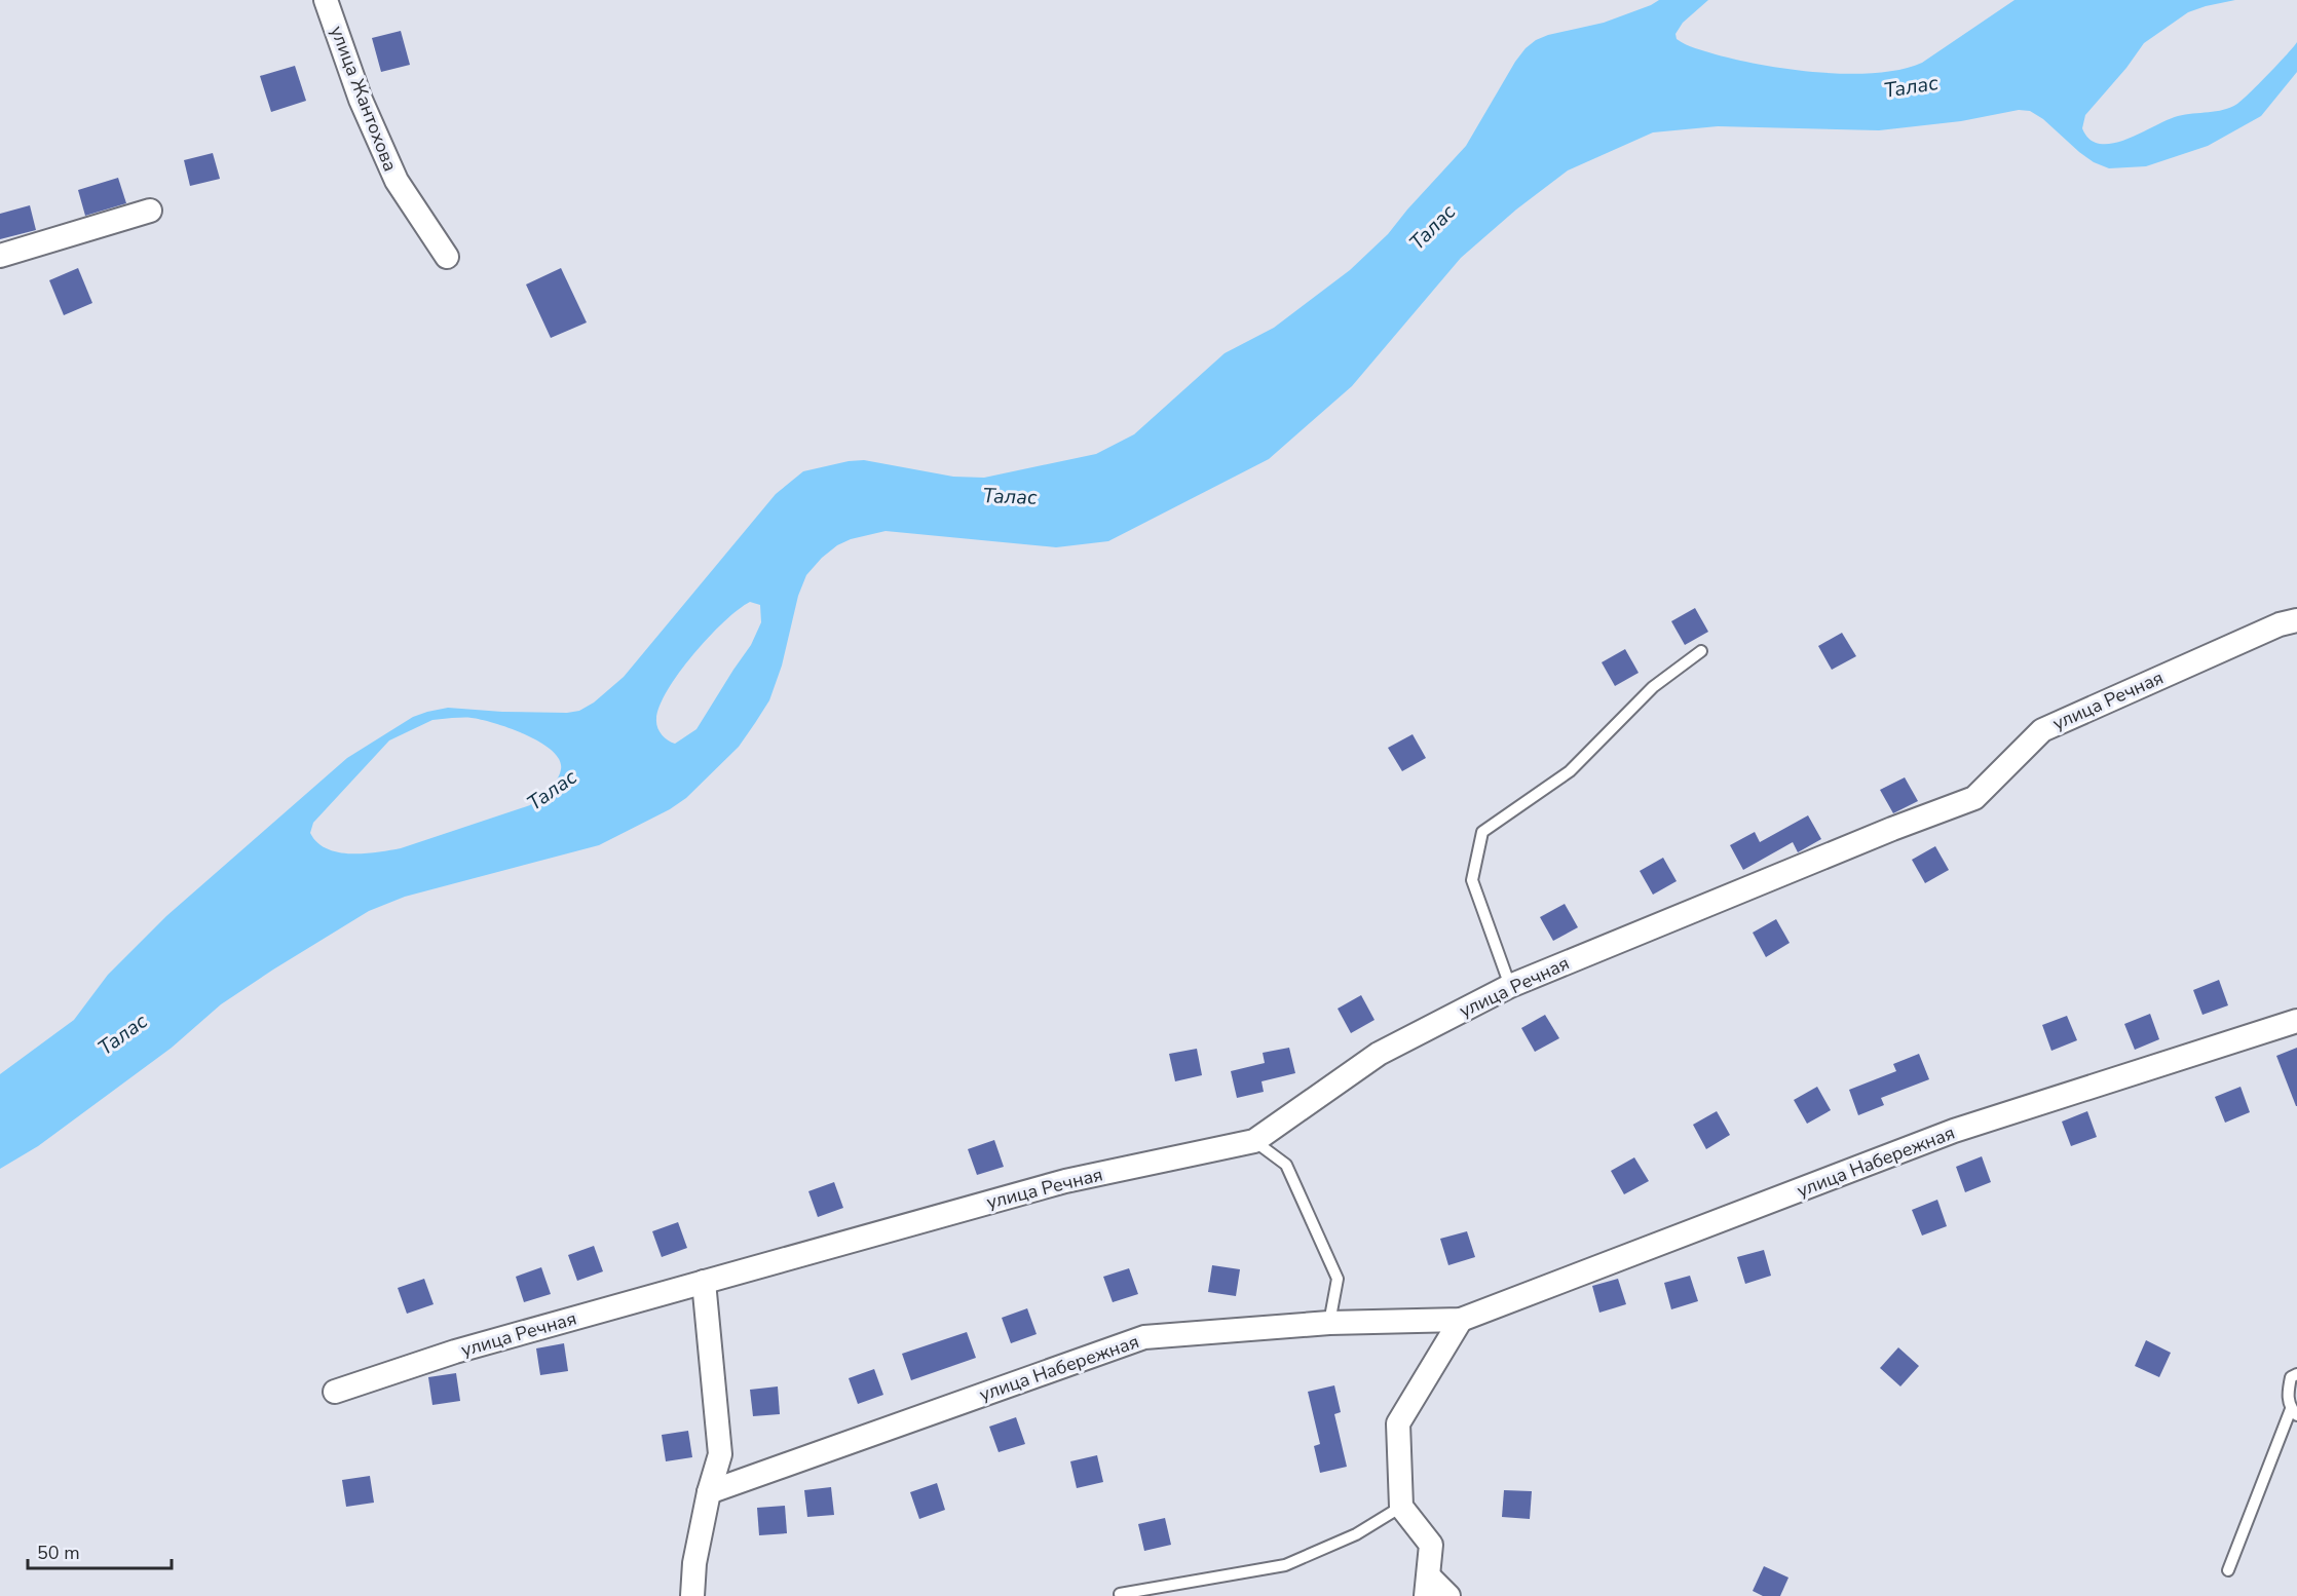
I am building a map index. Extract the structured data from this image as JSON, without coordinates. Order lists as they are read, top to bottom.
{
  "streets": {
    "street": ["улица Жантохова", "улица Речная", "улица Набережная"]
  },
  "water": ["Талас"],
  "scale_bar": "50 m"
}
